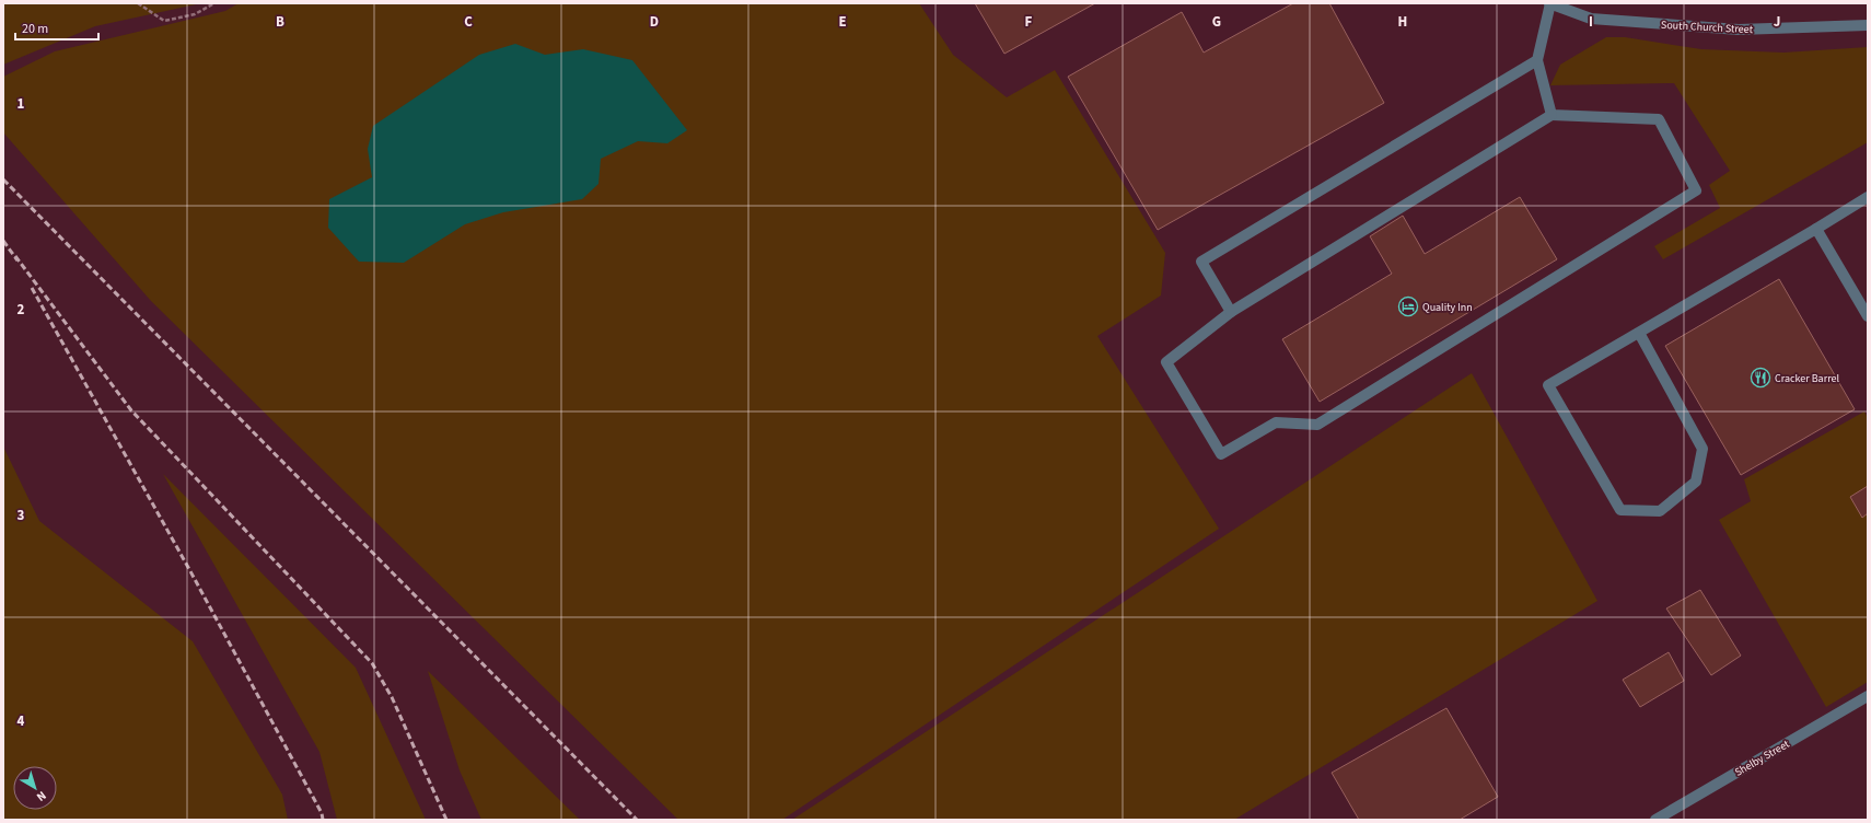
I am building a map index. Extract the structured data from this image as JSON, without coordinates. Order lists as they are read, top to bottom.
{
  "streets": {
    "street": ["South Church Street", "Shelby Street"]
  },
  "places": {
    "hotel": ["Quality Inn"],
    "restaurant": ["Cracker Barrel"]
  },
  "scale_bar": "20 m",
  "north": "bottom right",
  "grid": {
    "columns": [
      "B",
      "C",
      "D",
      "E",
      "F",
      "G",
      "H",
      "I",
      "J"
    ],
    "rows": [
      "1",
      "2",
      "3",
      "4"
    ]
  }
}
